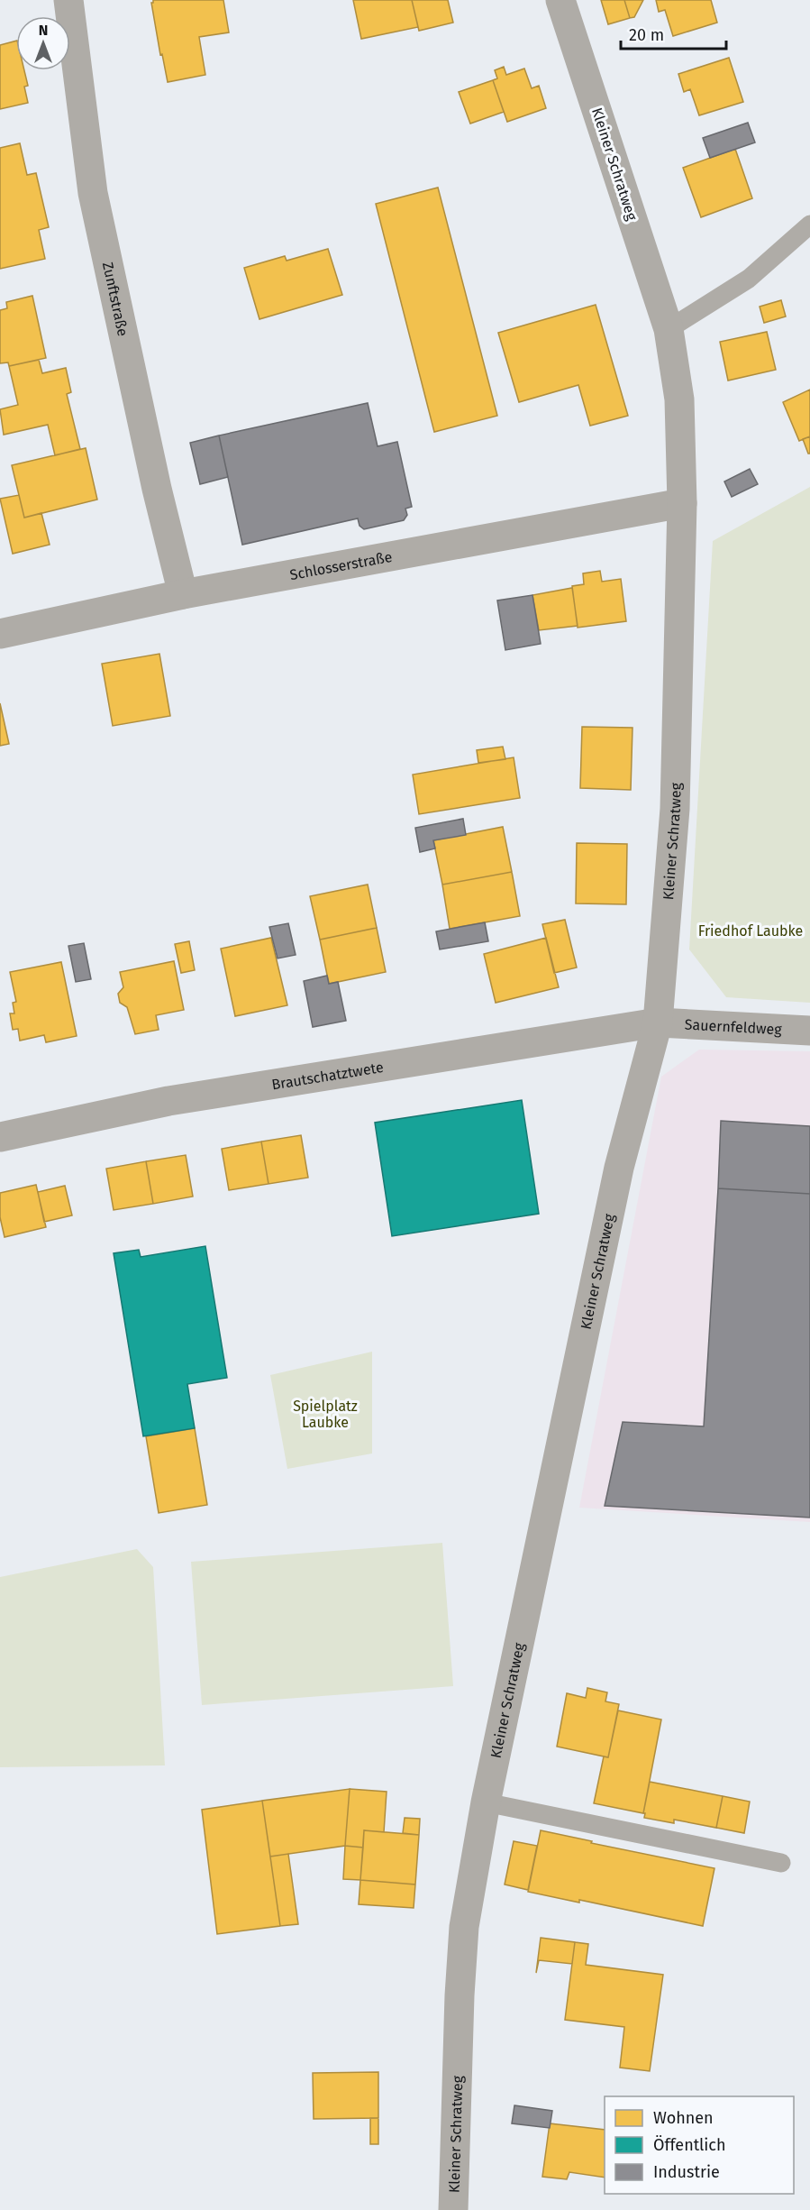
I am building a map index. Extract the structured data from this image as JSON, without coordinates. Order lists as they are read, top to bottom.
{
  "streets": {
    "street": [
      "Kleiner Schratweg",
      "Zunftstraße",
      "Schlosserstraße",
      "Sauernfeldweg",
      "Brautschatztwete"
    ]
  },
  "crossings": [
    ["Kleiner Schratweg", "Schlosserstraße"],
    ["Kleiner Schratweg", "Sauernfeldweg"],
    ["Kleiner Schratweg", "Brautschatztwete"],
    ["Zunftstraße", "Schlosserstraße"],
    ["Sauernfeldweg", "Brautschatztwete"]
  ],
  "parks": ["Friedhof Laubke", "Spielplatz Laubke"],
  "legend": ["Wohnen", "Öffentlich", "Industrie"],
  "scale_bar": "20 m",
  "north": "top"
}
